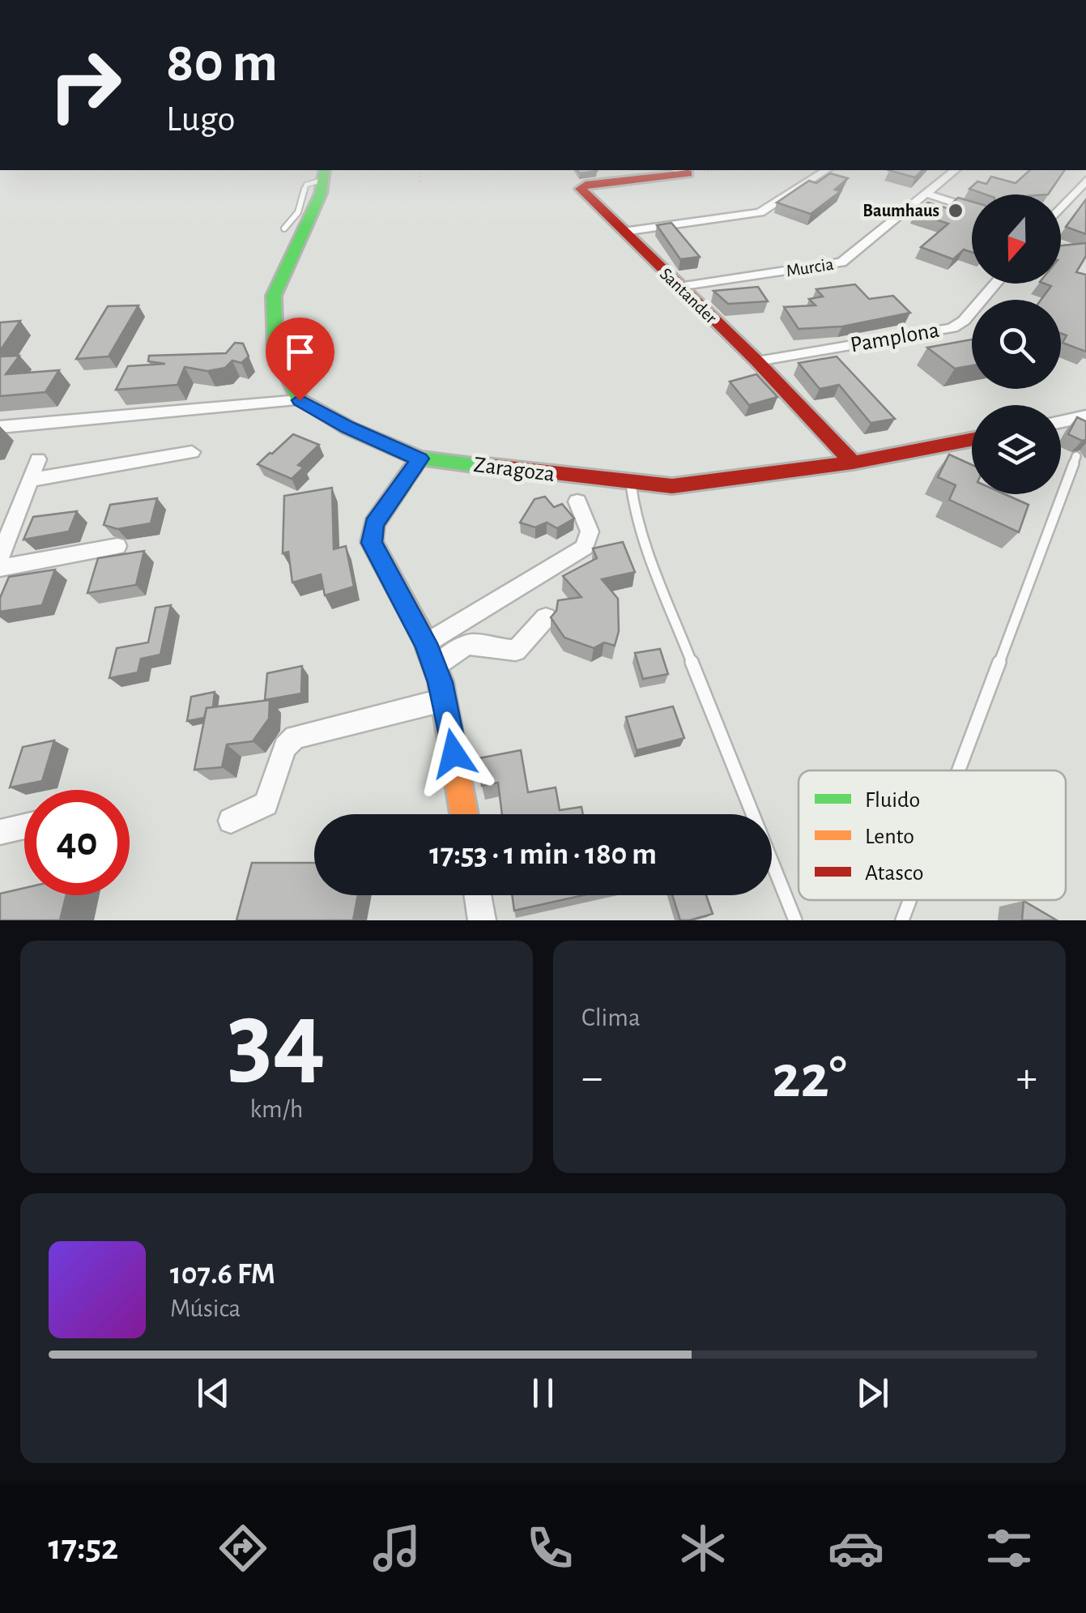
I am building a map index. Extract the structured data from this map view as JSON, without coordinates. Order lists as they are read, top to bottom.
{
  "streets": {
    "street": [
      "Murcia",
      "Santander",
      "Pamplona",
      "Zaragoza"
    ]
  },
  "crossings": [
    ["Murcia", "Santander"],
    ["Santander", "Pamplona"],
    ["Santander", "Zaragoza"]
  ],
  "places": ["Baumhaus"],
  "legend": ["Fluido", "Lento", "Atasco"],
  "north": "bottom",
  "page": {
    "turn": ["80 m", "Lugo"],
    "limit": "40",
    "trip": "17:53 · 1 min · 180 m",
    "tile": [
      ["34", "km/h"],
      "Clima"
    ],
    "heat": ["−", "22°", "+"],
    "song": ["107.6 FM", "Música"],
    "tabs": "17:52"
  }
}
